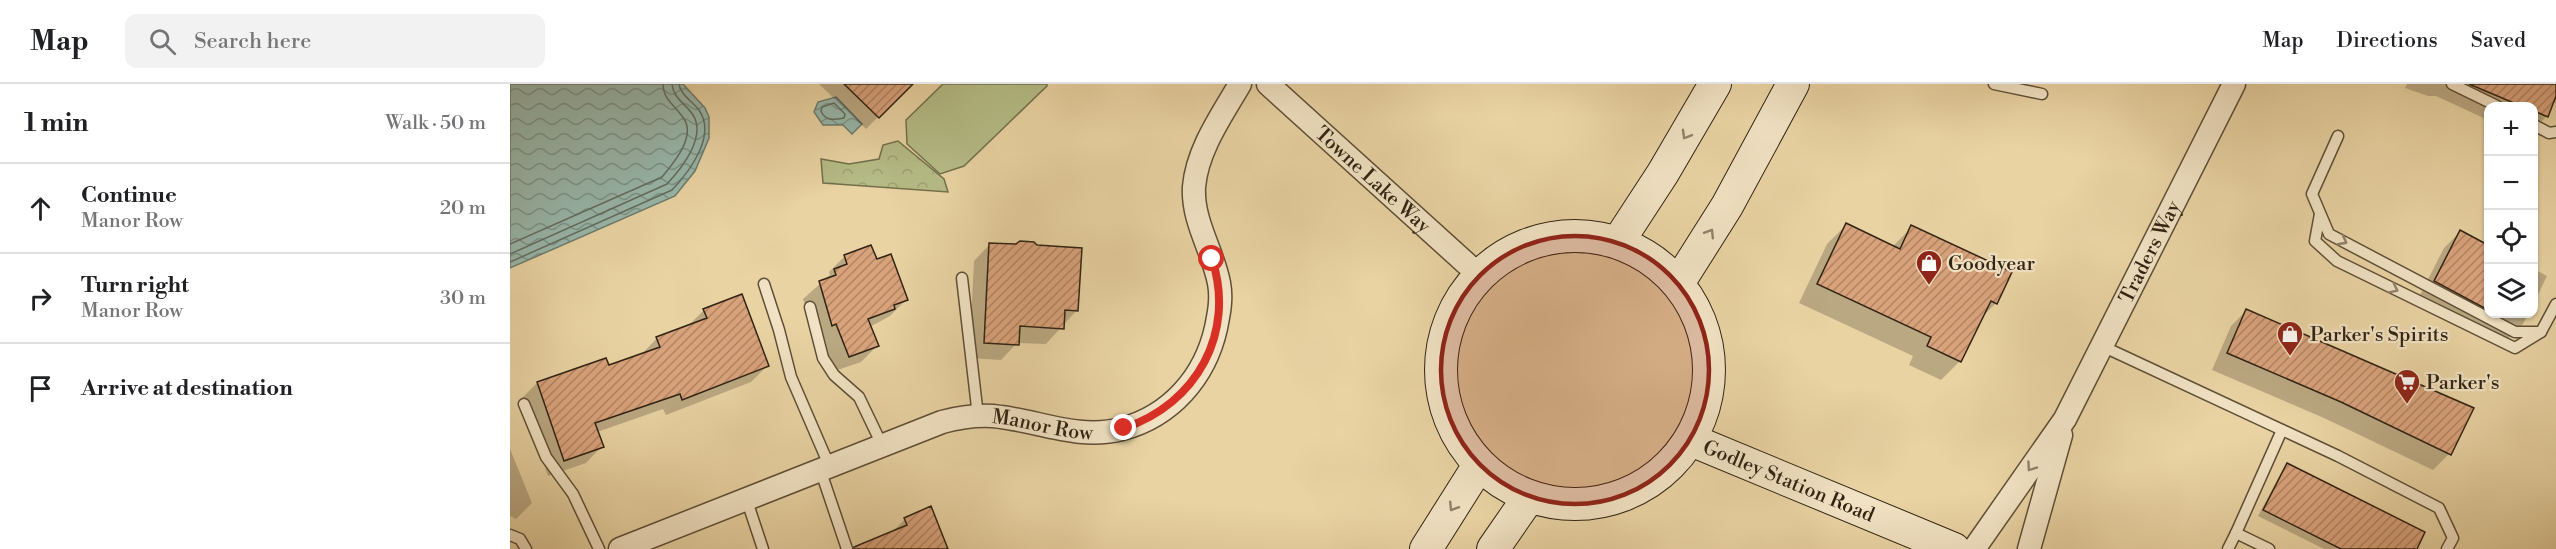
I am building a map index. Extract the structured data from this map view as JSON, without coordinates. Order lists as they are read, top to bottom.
{
  "streets": {
    "street": [
      "Towne Lake Way",
      "Traders Way",
      "Manor Row",
      "Godley Station Road"
    ]
  },
  "places": {
    "shop": ["Goodyear", "Parker's Spirits"],
    "supermarket": ["Parker's"]
  },
  "page": {
    "header": "Map",
    "search": "Search here",
    "nav": ["Map", "Directions", "Saved"],
    "heading": ["1 min", "Walk · 50 m"],
    "map_buttons": ["+", "−"],
    "list": [
      ["Continue", "Manor Row", "20 m"],
      ["Turn right", "Manor Row", "30 m"],
      "Arrive at destination"
    ]
  }
}
